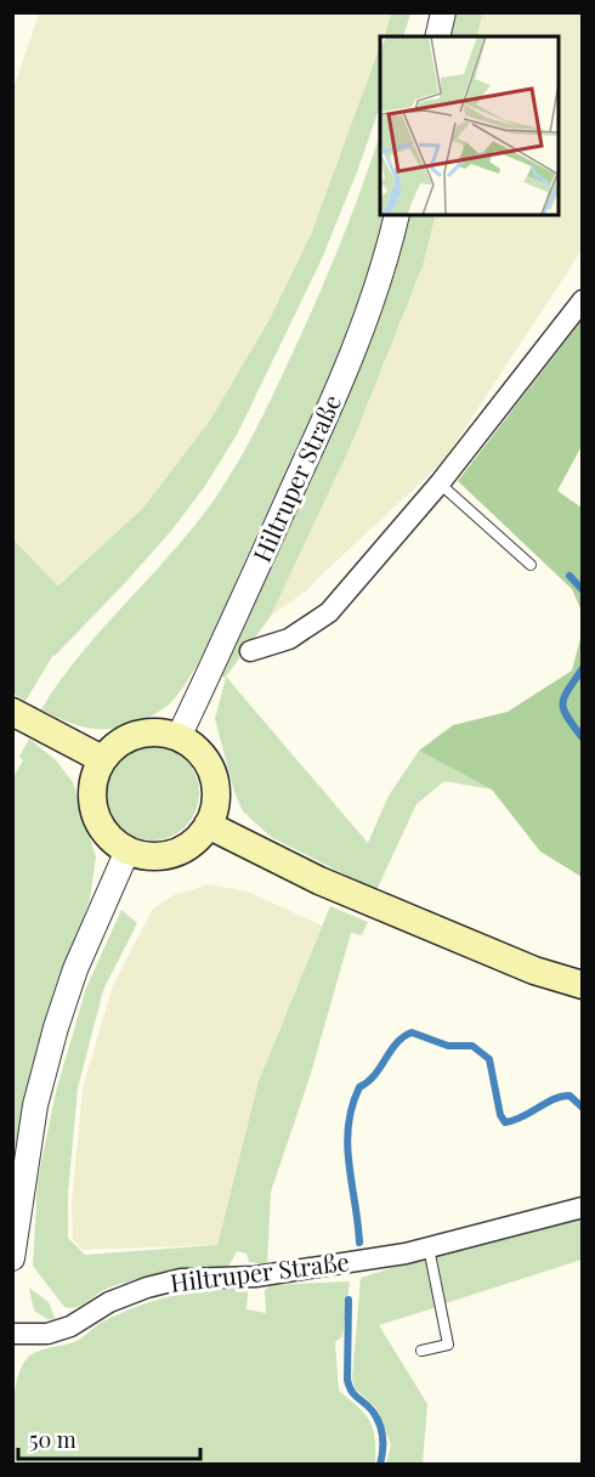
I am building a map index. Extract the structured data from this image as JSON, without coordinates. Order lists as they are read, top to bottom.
{
  "streets": {
    "street": ["Hiltruper Straße"]
  },
  "scale_bar": "50 m"
}
